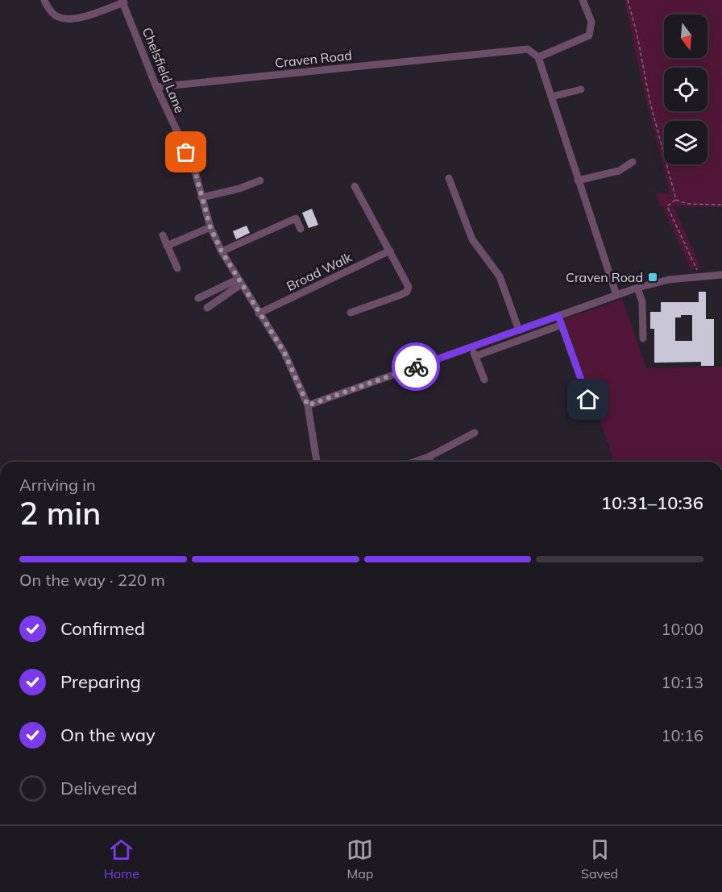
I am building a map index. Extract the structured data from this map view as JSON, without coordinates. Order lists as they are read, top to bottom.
{
  "streets": {
    "street": ["Craven Road", "Chelsfield Lane", "Broad Walk"]
  },
  "crossings": [
    ["Craven Road", "Chelsfield Lane"],
    ["Chelsfield Lane", "Broad Walk"]
  ],
  "places": {
    "transit": ["Craven Road"]
  },
  "north": "bottom",
  "page": {
    "heading": ["2 min", "Arriving in", "10:31–10:36"],
    "bar": "On the way · 220 m",
    "list": [
      ["Confirmed", "10:00"],
      ["Preparing", "10:13"],
      ["On the way", "10:16"],
      "Delivered"
    ],
    "tabs": ["Home", "Map", "Saved"]
  }
}
